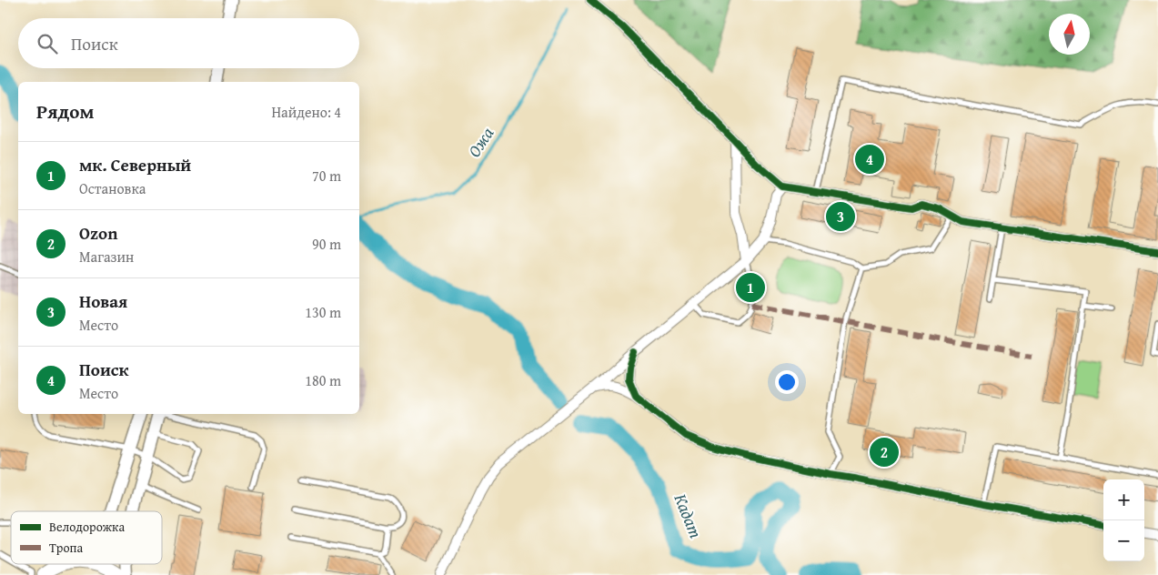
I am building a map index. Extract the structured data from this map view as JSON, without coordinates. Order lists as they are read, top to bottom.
{
  "water": ["Ожа", "Кадат"],
  "legend": ["Велодорожка", "Тропа"],
  "north": "top",
  "page": {
    "search": "Поиск",
    "heading": ["Рядом", "Найдено: 4"],
    "list": [
      {
        "mark": "1",
        "name": "мк. Северный",
        "note": "Остановка",
        "value": "70 m"
      },
      {
        "mark": "2",
        "name": "Ozon",
        "note": "Магазин",
        "value": "90 m"
      },
      {
        "mark": "3",
        "name": "Новая",
        "note": "Место",
        "value": "130 m"
      },
      {
        "mark": "4",
        "name": "Поиск",
        "note": "Место",
        "value": "180 m"
      }
    ],
    "pins": [
      "4",
      "3",
      "1",
      "2"
    ],
    "map_buttons": ["+", "−"]
  }
}
